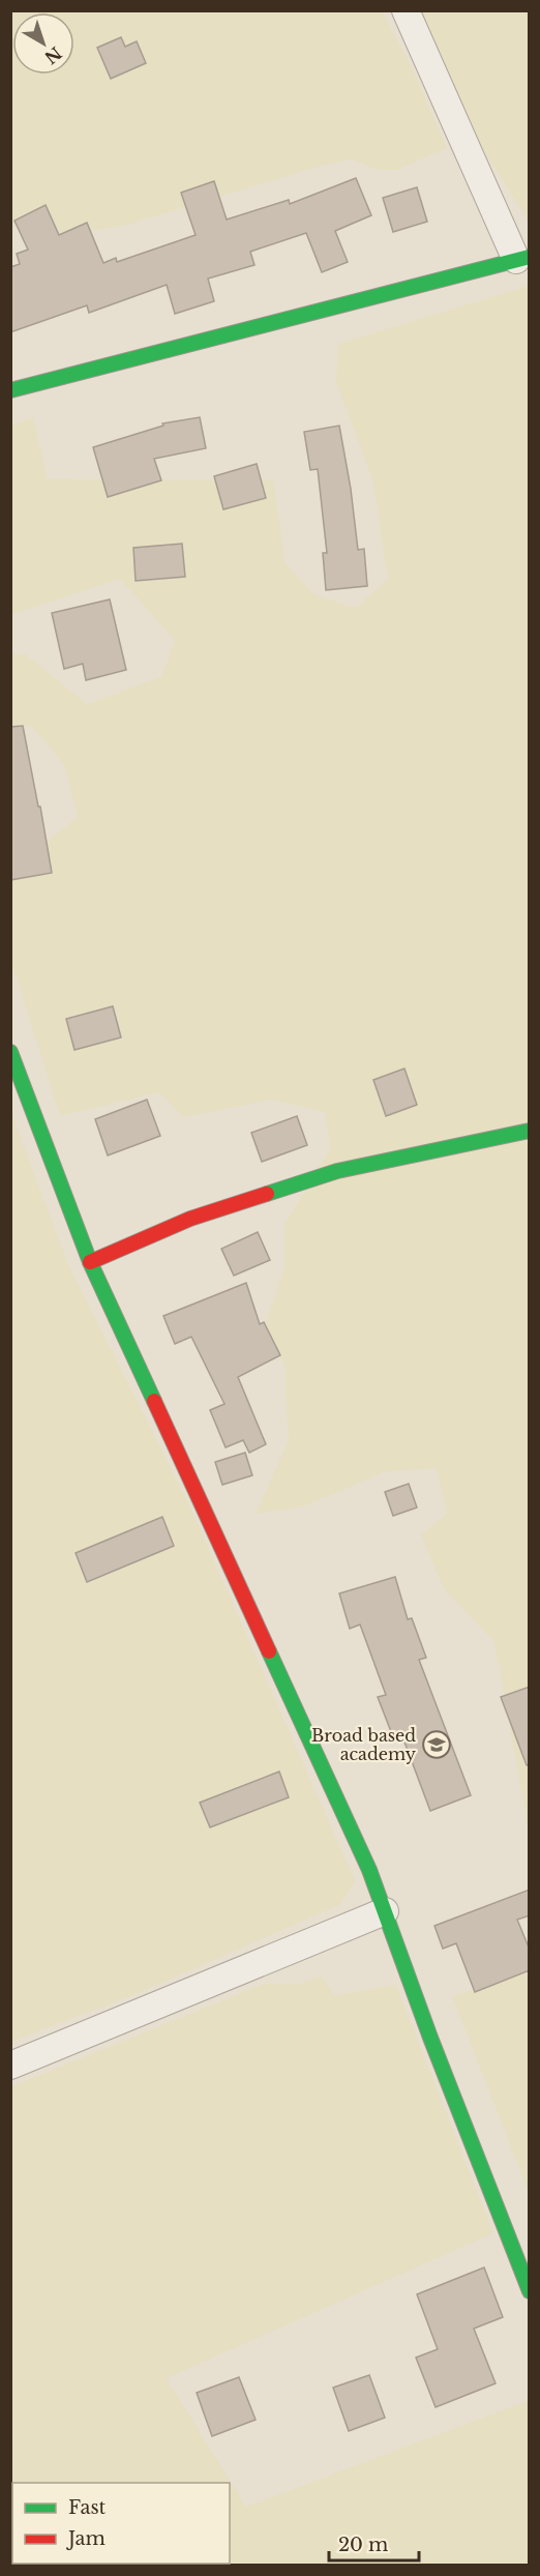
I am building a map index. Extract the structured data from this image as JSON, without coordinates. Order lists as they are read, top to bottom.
{
  "places": {
    "school or university": ["Broad based academy"]
  },
  "legend": ["Fast", "Jam"],
  "scale_bar": "20 m",
  "north": "bottom right"
}
